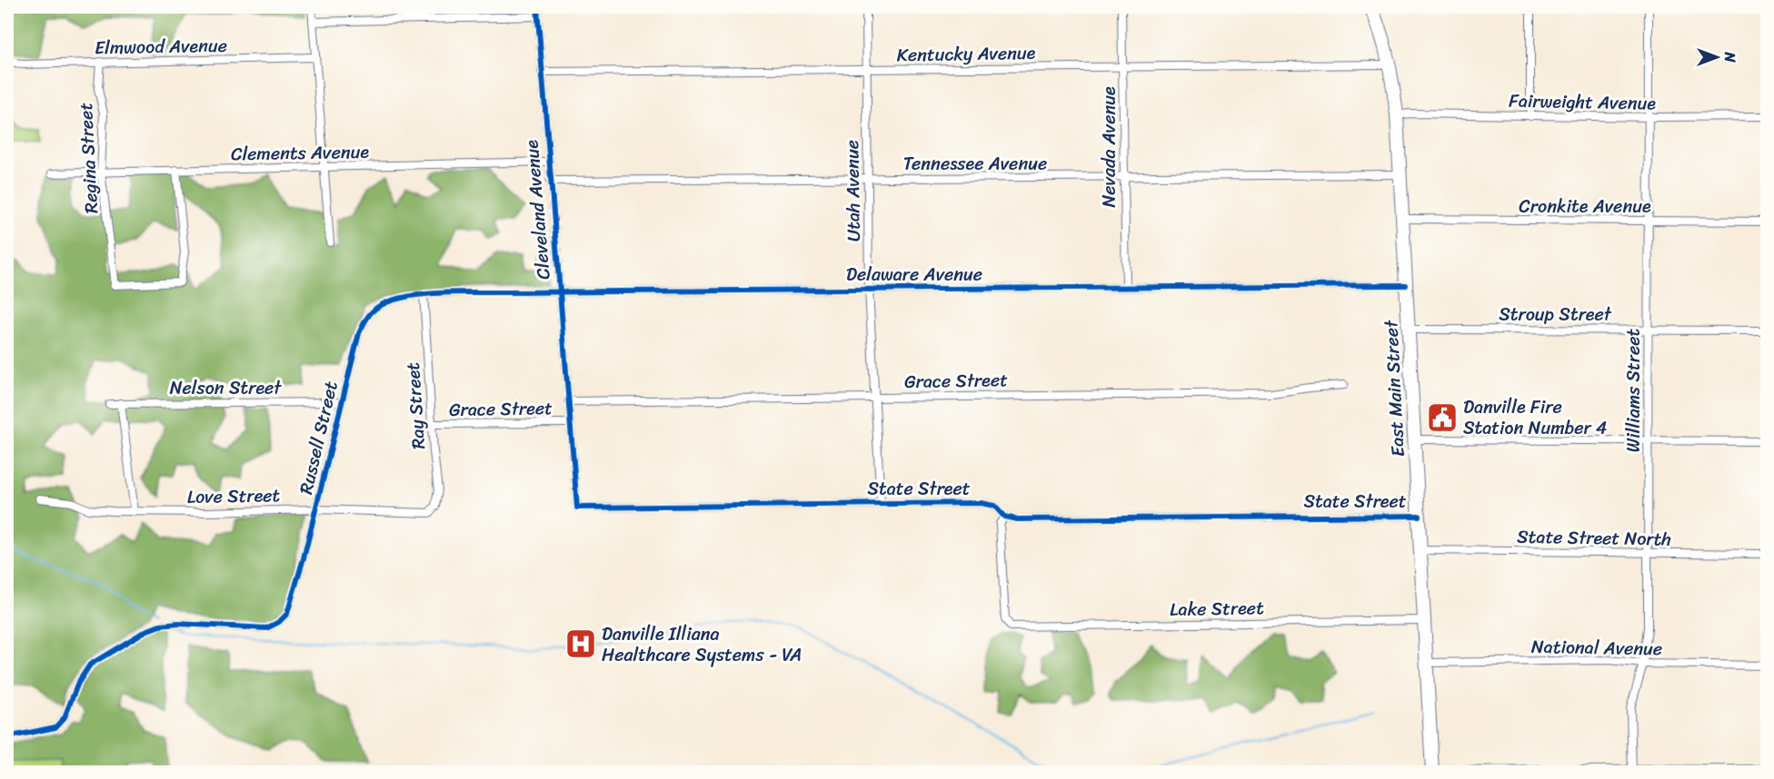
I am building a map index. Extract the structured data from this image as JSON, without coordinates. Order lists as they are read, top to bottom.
{
  "streets": {
    "main road": ["East Main Street"],
    "street": [
      "Elmwood Avenue",
      "Kentucky Avenue",
      "Fairweight Avenue",
      "Nevada Avenue",
      "Clements Avenue",
      "Regina Street",
      "Tennessee Avenue",
      "Utah Avenue",
      "Cronkite Avenue",
      "Cleveland Avenue",
      "Delaware Avenue",
      "Stroup Street",
      "Grace Street",
      "Nelson Street",
      "Williams Street",
      "Ray Street",
      "Russell Street",
      "State Street",
      "Love Street",
      "State Street North",
      "Lake Street",
      "National Avenue"
    ]
  },
  "crossings": [
    ["Elmwood Avenue", "Regina Street"],
    ["Kentucky Avenue", "Nevada Avenue"],
    ["Kentucky Avenue", "Utah Avenue"],
    ["Kentucky Avenue", "Cleveland Avenue"],
    ["Kentucky Avenue", "East Main Street"],
    ["Fairweight Avenue", "East Main Street"],
    ["Fairweight Avenue", "Williams Street"],
    ["Nevada Avenue", "Tennessee Avenue"],
    ["Nevada Avenue", "Delaware Avenue"],
    ["Clements Avenue", "Regina Street"],
    ["Clements Avenue", "Cleveland Avenue"],
    ["Tennessee Avenue", "Utah Avenue"],
    ["Tennessee Avenue", "Cleveland Avenue"],
    ["Tennessee Avenue", "East Main Street"],
    ["Utah Avenue", "Delaware Avenue"],
    ["Utah Avenue", "Grace Street"],
    ["Utah Avenue", "State Street"],
    ["Cronkite Avenue", "East Main Street"],
    ["Cronkite Avenue", "Williams Street"],
    ["Cleveland Avenue", "Delaware Avenue"],
    ["Cleveland Avenue", "Grace Street"],
    ["Cleveland Avenue", "State Street"],
    ["Delaware Avenue", "East Main Street"],
    ["Delaware Avenue", "Ray Street"],
    ["Delaware Avenue", "Russell Street"],
    ["Stroup Street", "East Main Street"],
    ["Stroup Street", "Williams Street"],
    ["Grace Street", "Ray Street"],
    ["Nelson Street", "Russell Street"],
    ["East Main Street", "State Street"],
    ["East Main Street", "State Street North"],
    ["East Main Street", "Lake Street"],
    ["East Main Street", "National Avenue"],
    ["Williams Street", "State Street North"],
    ["Williams Street", "National Avenue"],
    ["Ray Street", "Russell Street"],
    ["Ray Street", "Love Street"],
    ["Russell Street", "Love Street"],
    ["State Street", "Lake Street"]
  ],
  "places": {
    "public building": ["Danville Fire Station Number 4"],
    "hospital": ["Danville Illiana Healthcare Systems - VA"]
  },
  "north": "right"
}
